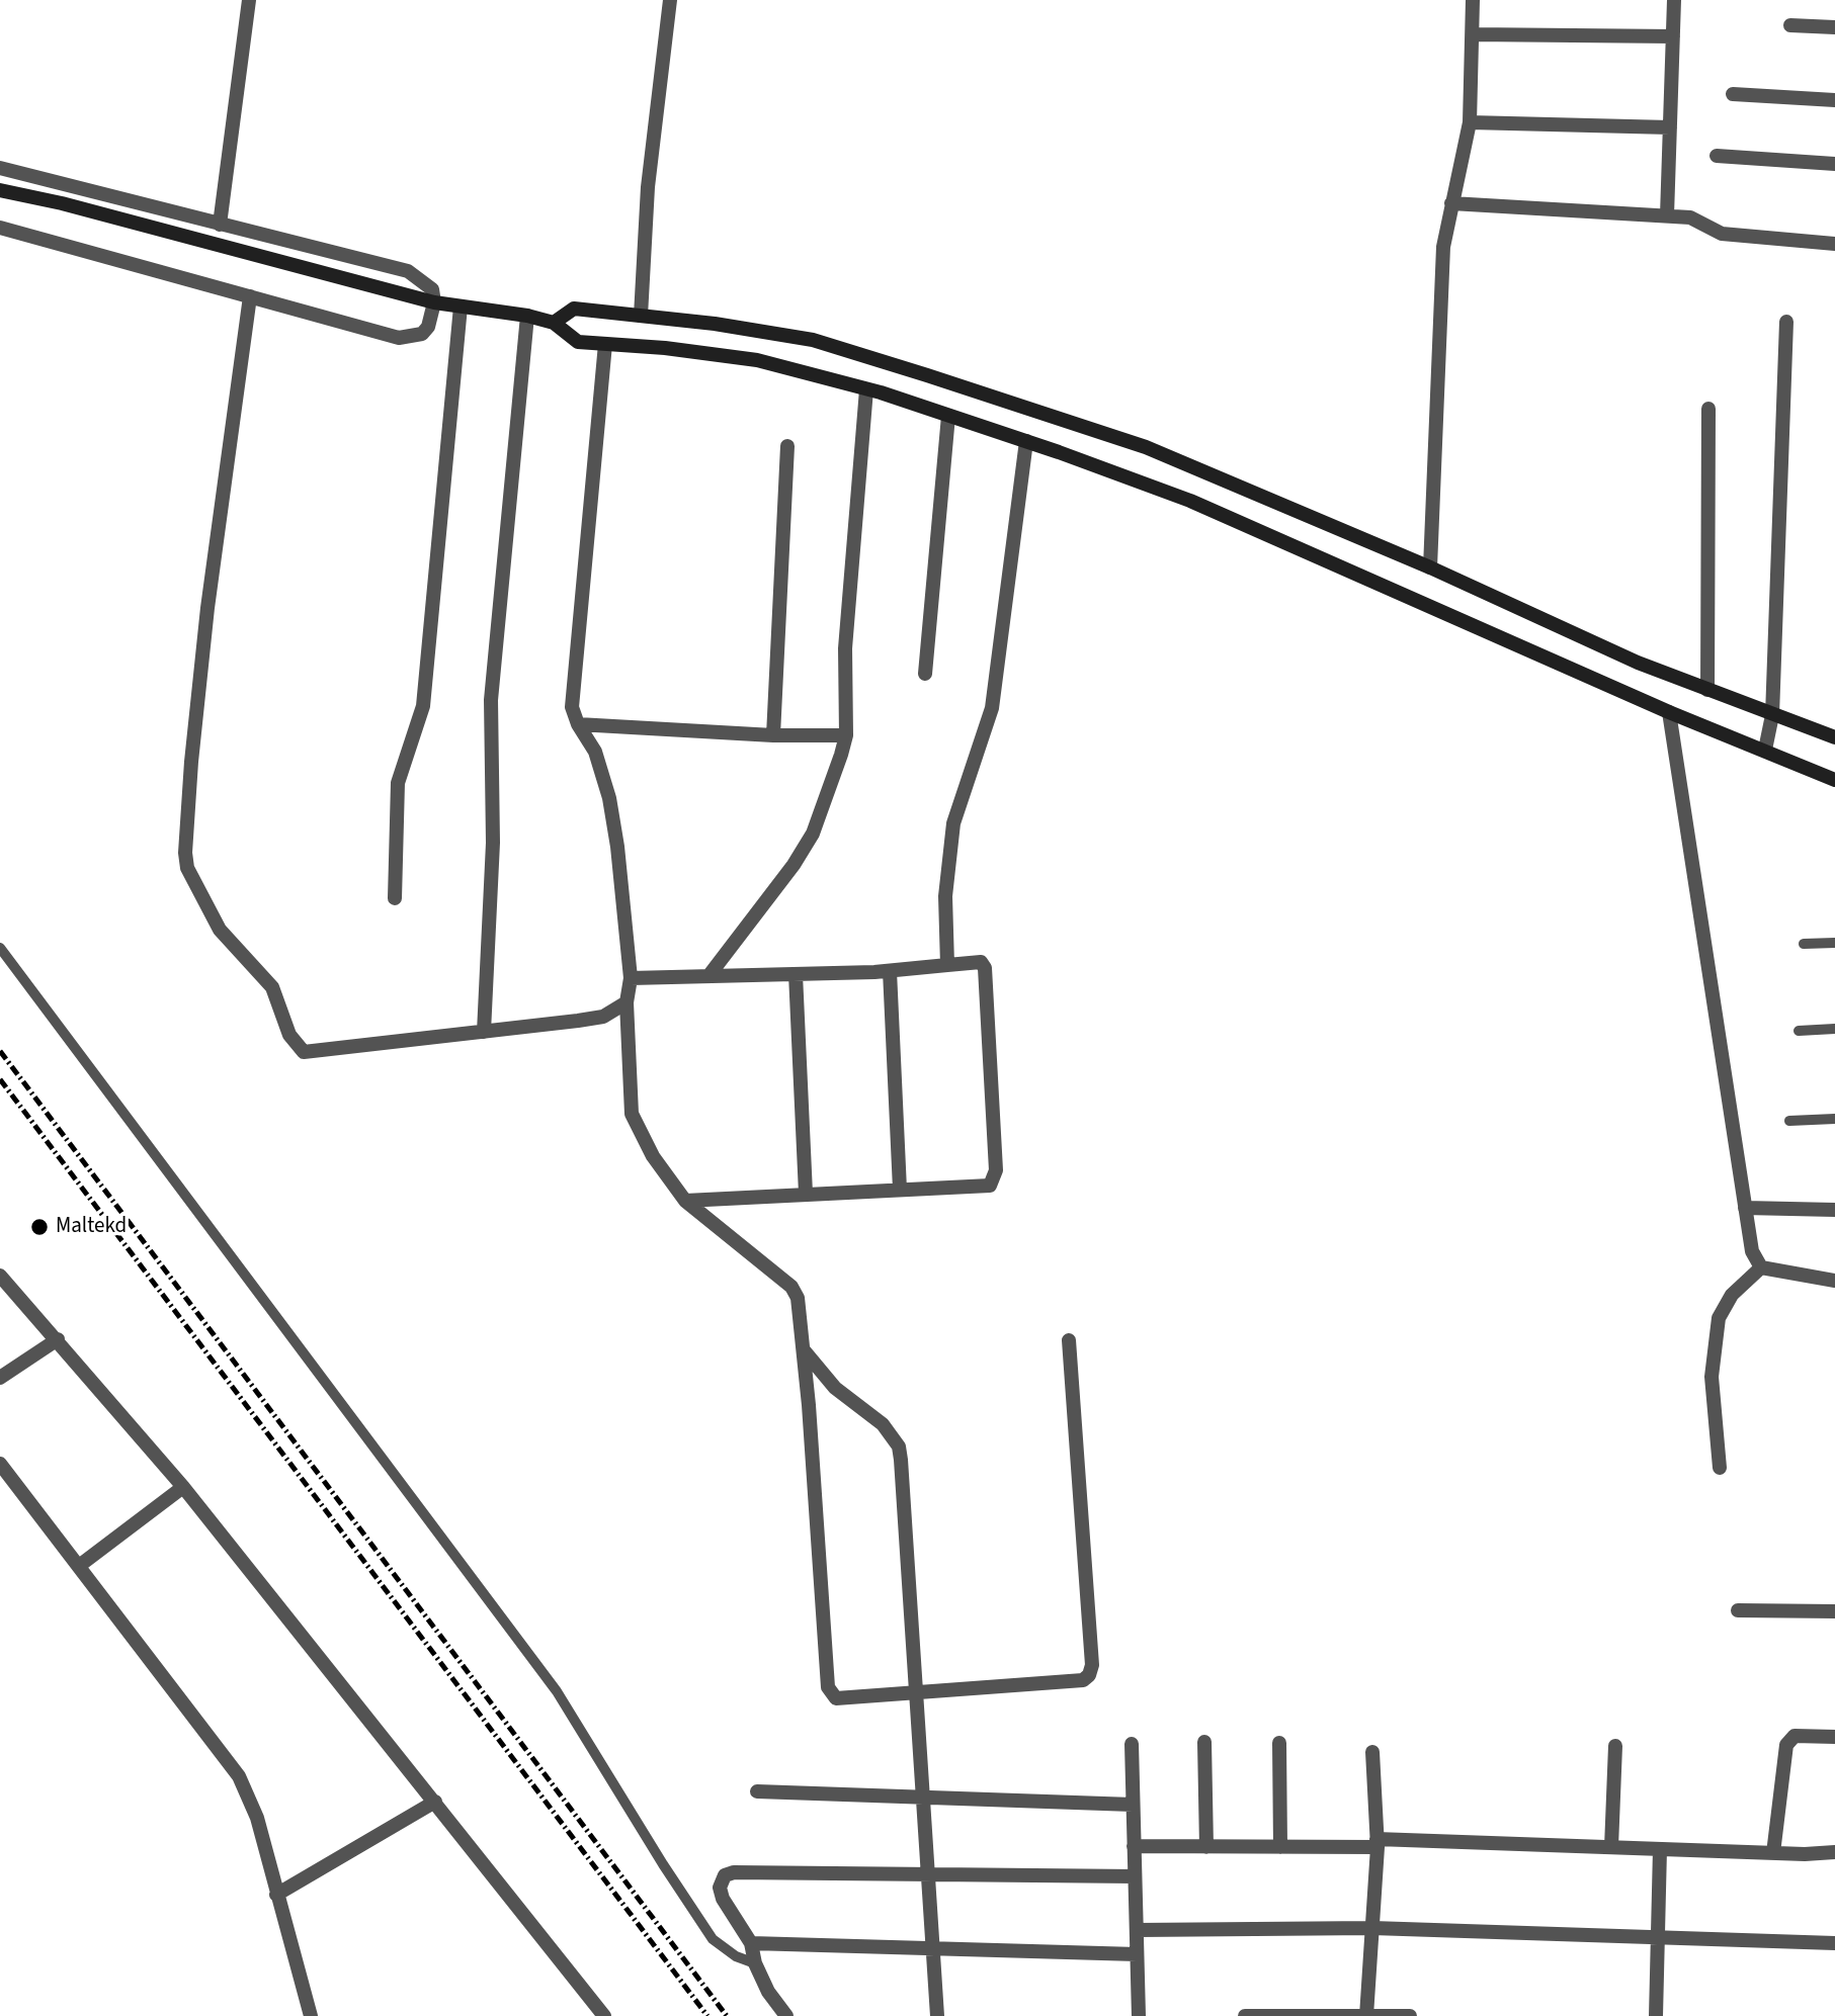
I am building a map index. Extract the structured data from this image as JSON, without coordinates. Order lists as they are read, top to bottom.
{
  "places": ["Maltekd"]
}
